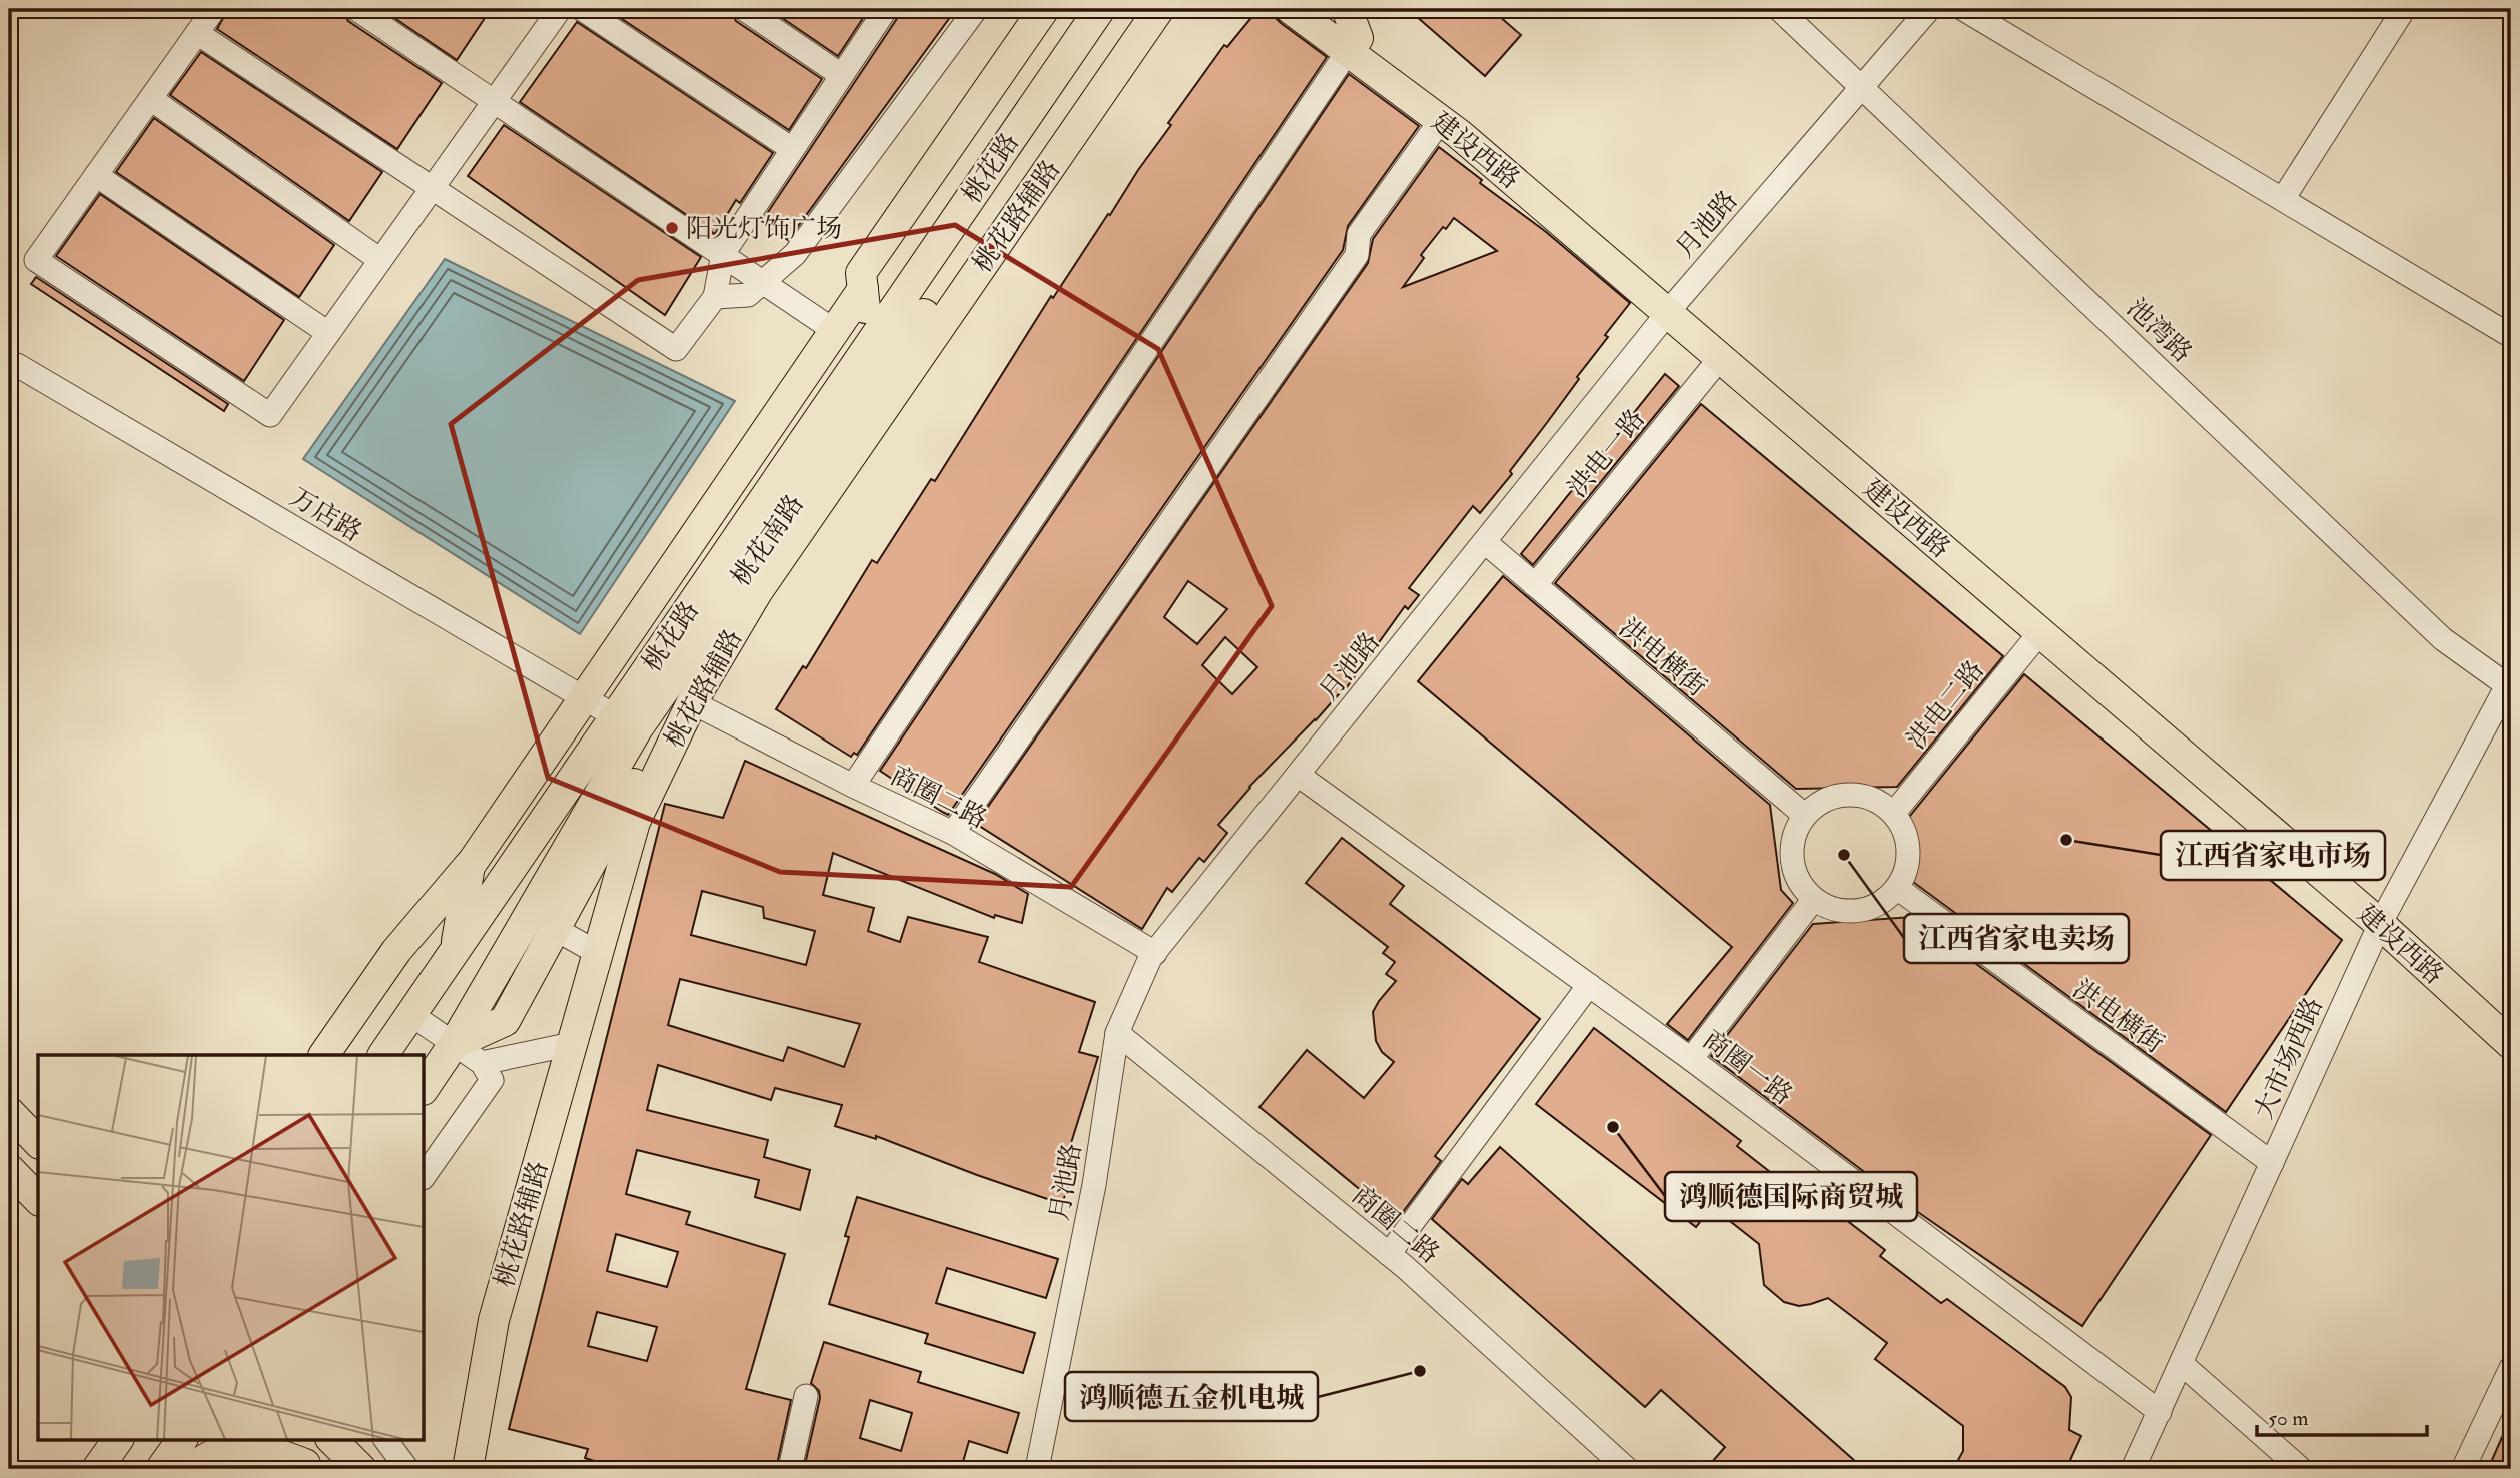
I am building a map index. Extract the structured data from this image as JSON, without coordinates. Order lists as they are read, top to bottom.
{
  "streets": {
    "main road": [
      "建设西路",
      "桃花路",
      "桃花路辅路",
      "桃花南路"
    ],
    "street": [
      "月池路",
      "池湾路",
      "洪电一路",
      "万店路",
      "洪电横街",
      "洪电二路",
      "商圈二路",
      "大市场西路",
      "商圈一路"
    ]
  },
  "crossings": [
    ["建设西路", "月池路"],
    ["建设西路", "洪电一路"],
    ["建设西路", "洪电二路"],
    ["建设西路", "大市场西路"],
    ["桃花路", "万店路"],
    ["桃花路", "桃花南路"],
    ["桃花路辅路", "商圈二路"],
    ["月池路", "池湾路"],
    ["月池路", "洪电横街"],
    ["月池路", "商圈二路"],
    ["月池路", "商圈一路"],
    ["池湾路", "大市场西路"],
    ["洪电一路", "洪电横街"],
    ["洪电横街", "洪电二路"],
    ["洪电横街", "大市场西路"],
    ["大市场西路", "商圈一路"]
  ],
  "places": [
    "阳光灯饰广场",
    "江西省家电市场",
    "江西省家电卖场",
    "鸿顺德国际商贸城",
    "鸿顺德五金机电城"
  ],
  "scale_bar": "50 m"
}
